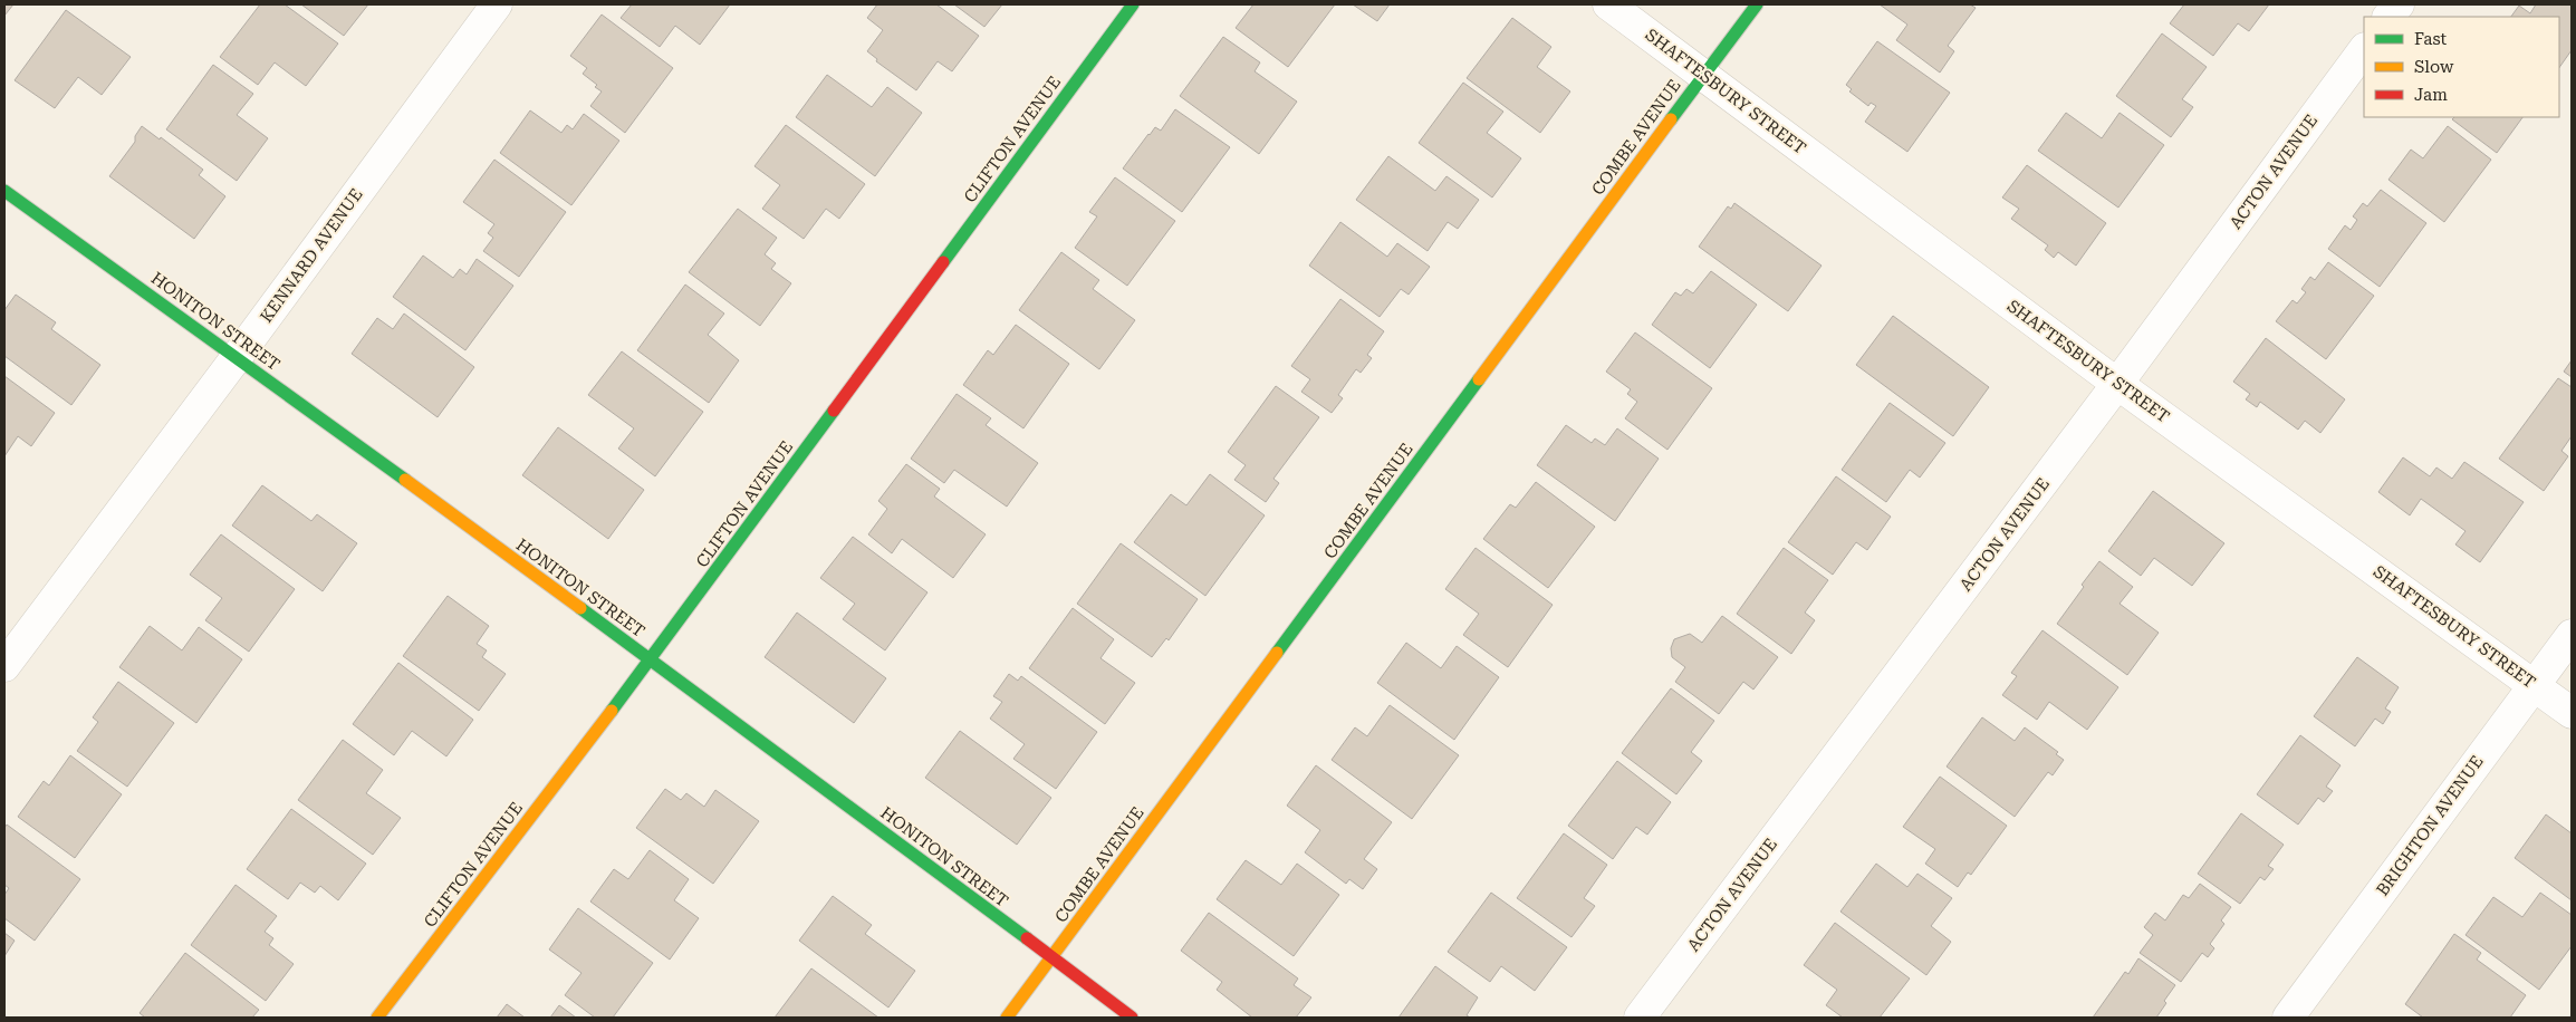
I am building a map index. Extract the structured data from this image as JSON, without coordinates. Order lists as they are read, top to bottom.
{
  "streets": {
    "street": [
      "SHAFTESBURY STREET",
      "COMBE AVENUE",
      "CLIFTON AVENUE",
      "ACTON AVENUE",
      "KENNARD AVENUE",
      "HONITON STREET",
      "BRIGHTON AVENUE"
    ]
  },
  "crossings": [
    ["SHAFTESBURY STREET", "COMBE AVENUE"],
    ["SHAFTESBURY STREET", "ACTON AVENUE"],
    ["SHAFTESBURY STREET", "BRIGHTON AVENUE"],
    ["COMBE AVENUE", "HONITON STREET"],
    ["CLIFTON AVENUE", "HONITON STREET"],
    ["KENNARD AVENUE", "HONITON STREET"]
  ],
  "legend": ["Fast", "Slow", "Jam"]
}
